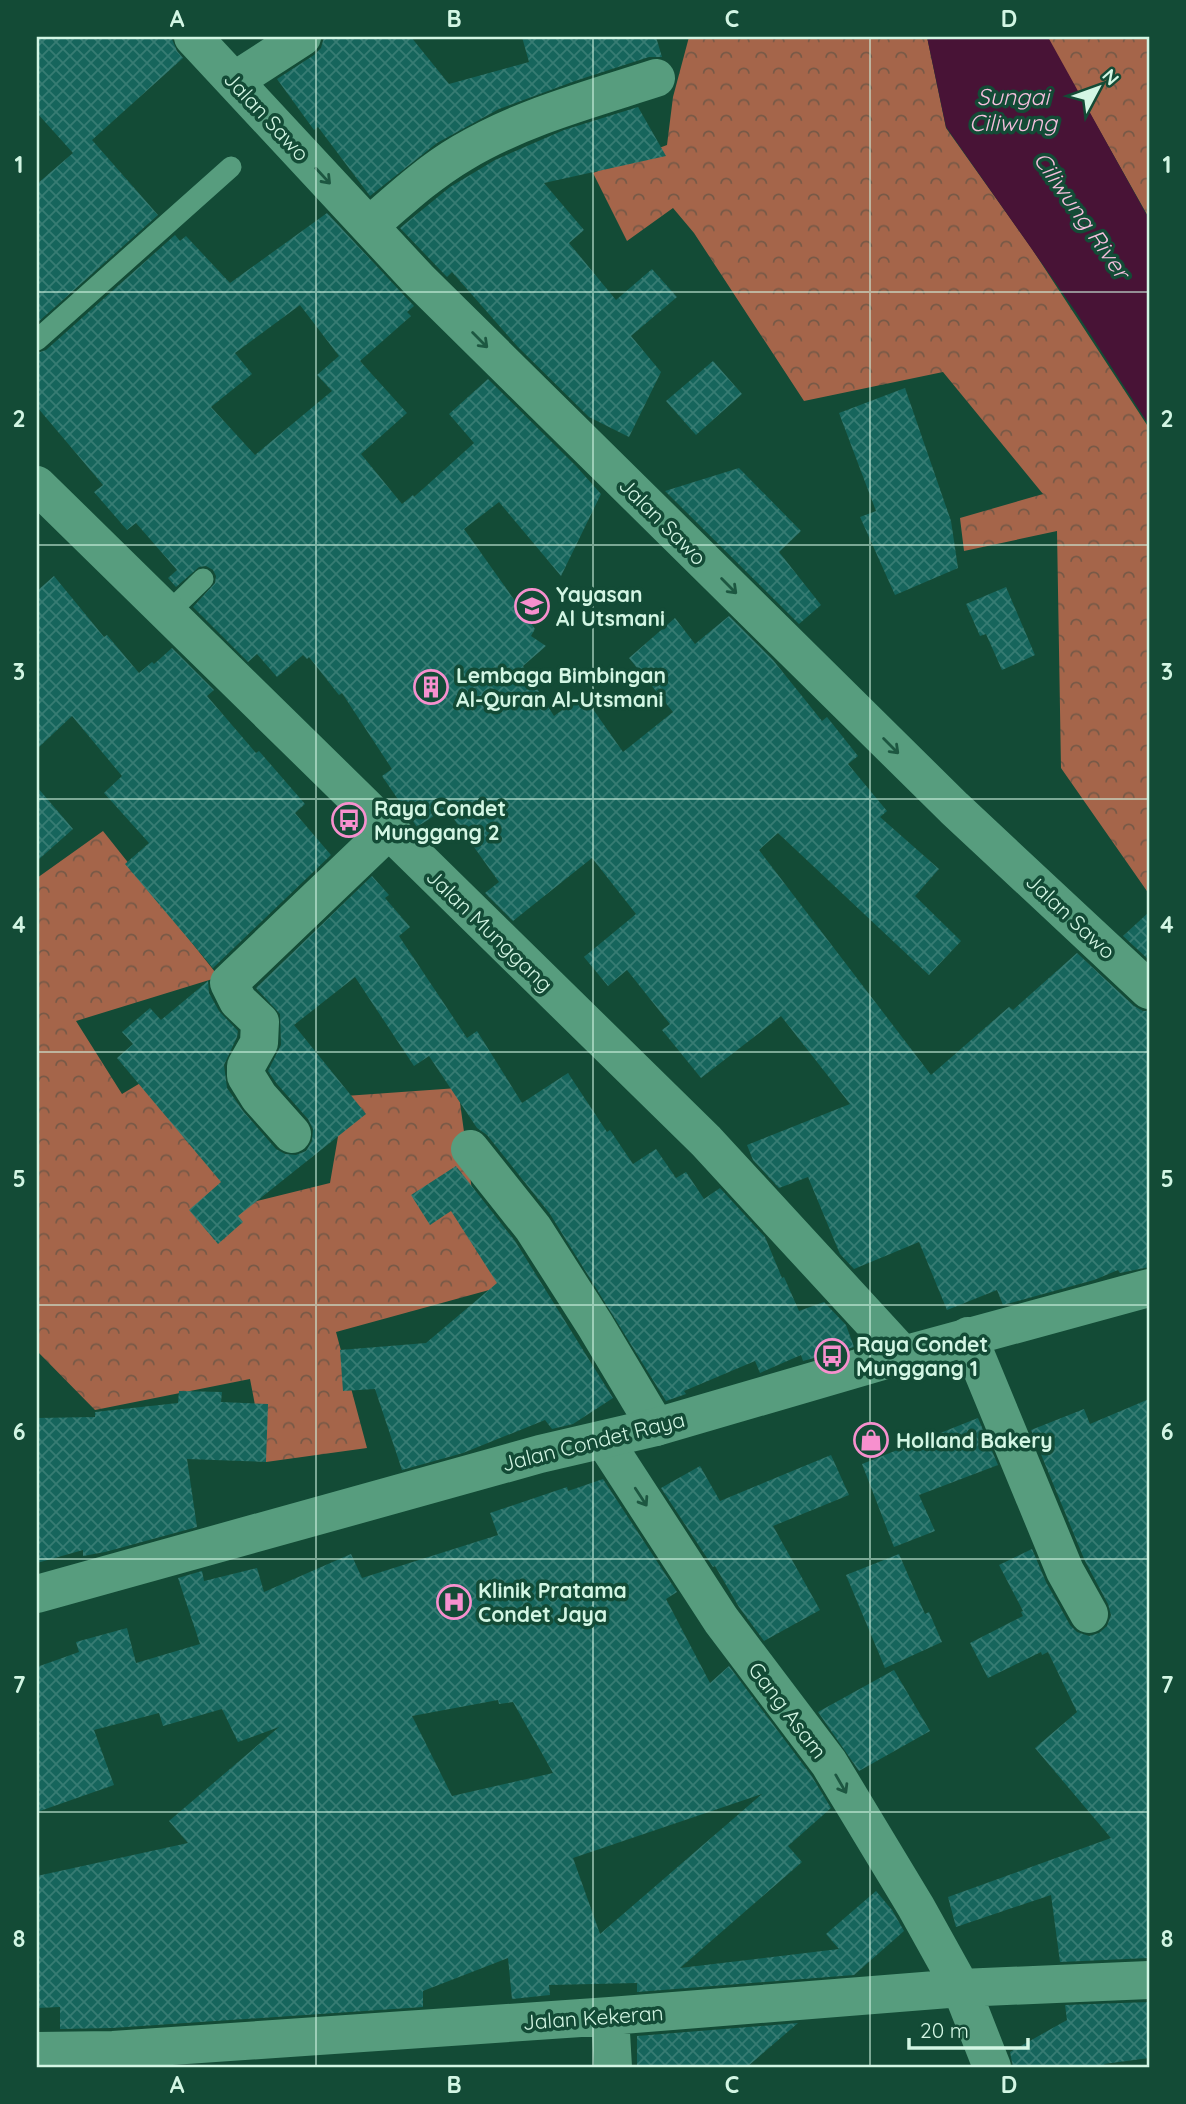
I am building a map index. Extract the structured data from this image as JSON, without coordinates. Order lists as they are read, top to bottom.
{
  "streets": {
    "street": [
      "Jalan Sawo",
      "Jalan Munggang",
      "Jalan Condet Raya",
      "Gang Asam",
      "Jalan Kekeran"
    ]
  },
  "crossings": [
    ["Jalan Munggang", "Jalan Condet Raya"],
    ["Jalan Condet Raya", "Gang Asam"],
    ["Gang Asam", "Jalan Kekeran"]
  ],
  "one_way": ["Jalan Sawo"],
  "water": ["Sungai Ciliwung", "Ciliwung River"],
  "places": {
    "school or university": ["Yayasan Al Utsmani"],
    "building": ["Lembaga Bimbingan Al-Quran Al-Utsmani"],
    "bus stop": ["Raya Condet Munggang 2", "Raya Condet Munggang 1"],
    "shop": ["Holland Bakery"],
    "hospital": ["Klinik Pratama Condet Jaya"]
  },
  "scale_bar": "20 m",
  "north": "top right",
  "grid": {
    "columns": [
      "A",
      "B",
      "C",
      "D"
    ],
    "rows": [
      "1",
      "2",
      "3",
      "4",
      "5",
      "6",
      "7",
      "8"
    ]
  }
}
